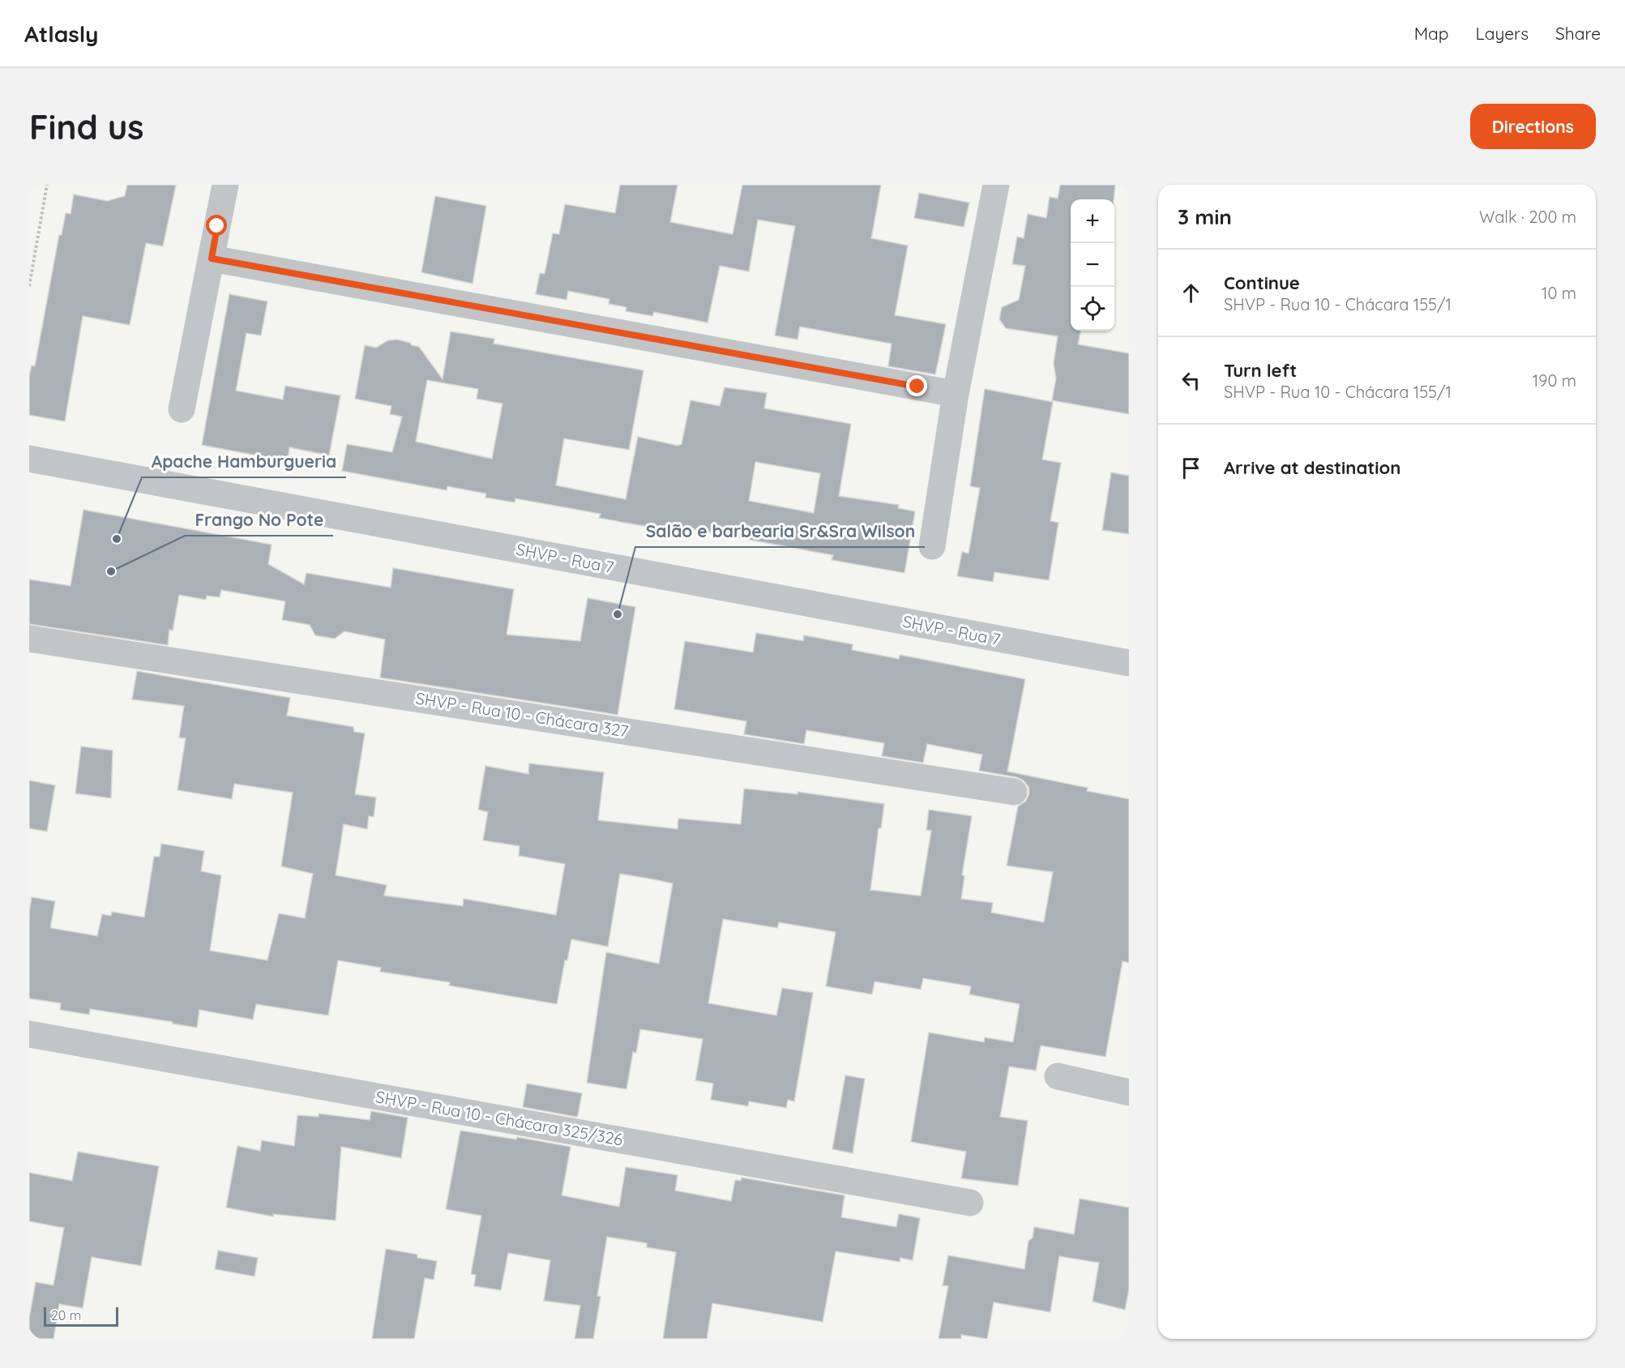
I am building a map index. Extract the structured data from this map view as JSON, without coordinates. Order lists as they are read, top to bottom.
{
  "streets": {
    "street": ["SHVP - Rua 7", "SHVP - Rua 10 - Chácara 327", "SHVP - Rua 10 - Chácara 325/326"]
  },
  "places": ["Apache Hamburgueria", "Frango No Pote", "Salão e barbearia Sr&Sra Wilson"],
  "scale_bar": "20 m",
  "page": {
    "header": "Atlasly",
    "nav": ["Map", "Layers", "Share"],
    "buttons": "Directions",
    "title": "Find us",
    "heading": ["3 min", "Walk · 200 m"],
    "map_buttons": ["+", "−"],
    "list": [
      ["Continue", "SHVP - Rua 10 - Chácara 155/1", "10 m"],
      ["Turn left", "SHVP - Rua 10 - Chácara 155/1", "190 m"],
      "Arrive at destination"
    ],
    "scale": "20 m"
  }
}
